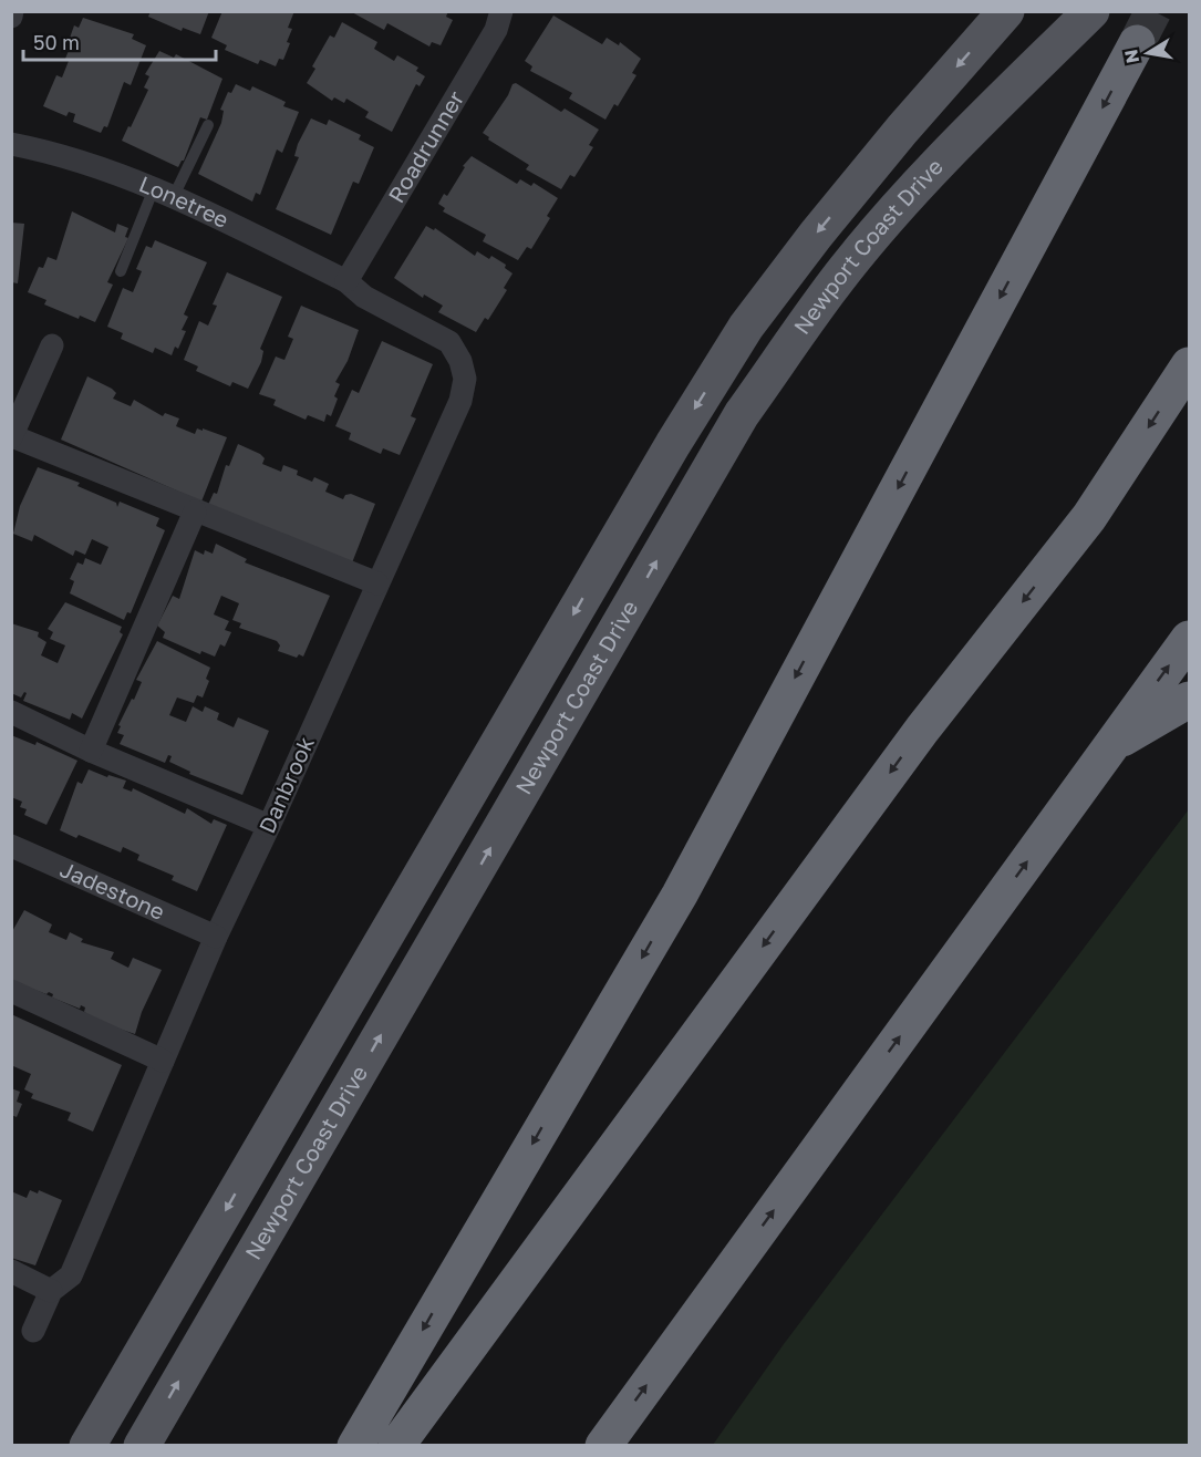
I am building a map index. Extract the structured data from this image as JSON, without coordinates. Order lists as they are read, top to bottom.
{
  "streets": {
    "main road": ["Newport Coast Drive"],
    "street": [
      "Roadrunner",
      "Lonetree",
      "Danbrook",
      "Jadestone"
    ]
  },
  "crossings": [
    ["Roadrunner", "Lonetree"],
    ["Roadrunner", "Danbrook"],
    ["Lonetree", "Danbrook"],
    ["Danbrook", "Jadestone"]
  ],
  "scale_bar": "50 m",
  "north": "left"
}
